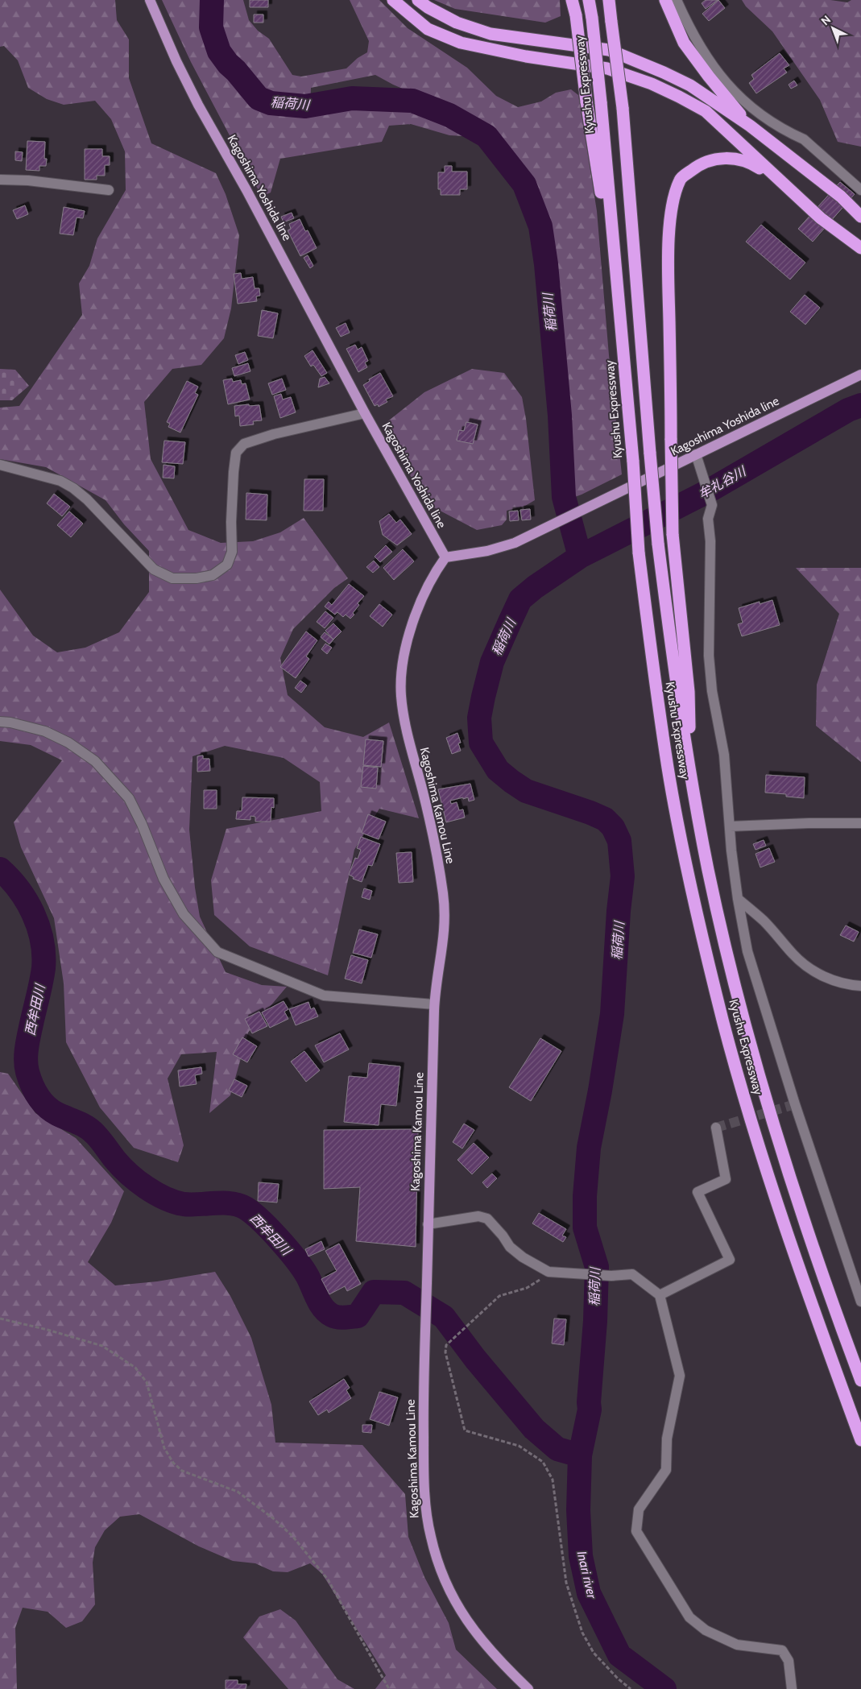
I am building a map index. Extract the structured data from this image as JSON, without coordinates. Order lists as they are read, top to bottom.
{
  "streets": {
    "highway": ["Kyushu Expressway"],
    "main road": ["Kagoshima Yoshida line", "Kagoshima Kamou Line"]
  },
  "crossings": [
    ["Kagoshima Yoshida line", "Kagoshima Kamou Line"]
  ],
  "water": [
    "稲荷川",
    "牟礼谷川",
    "西牟田川",
    "Inari river"
  ],
  "north": "top left"
}
